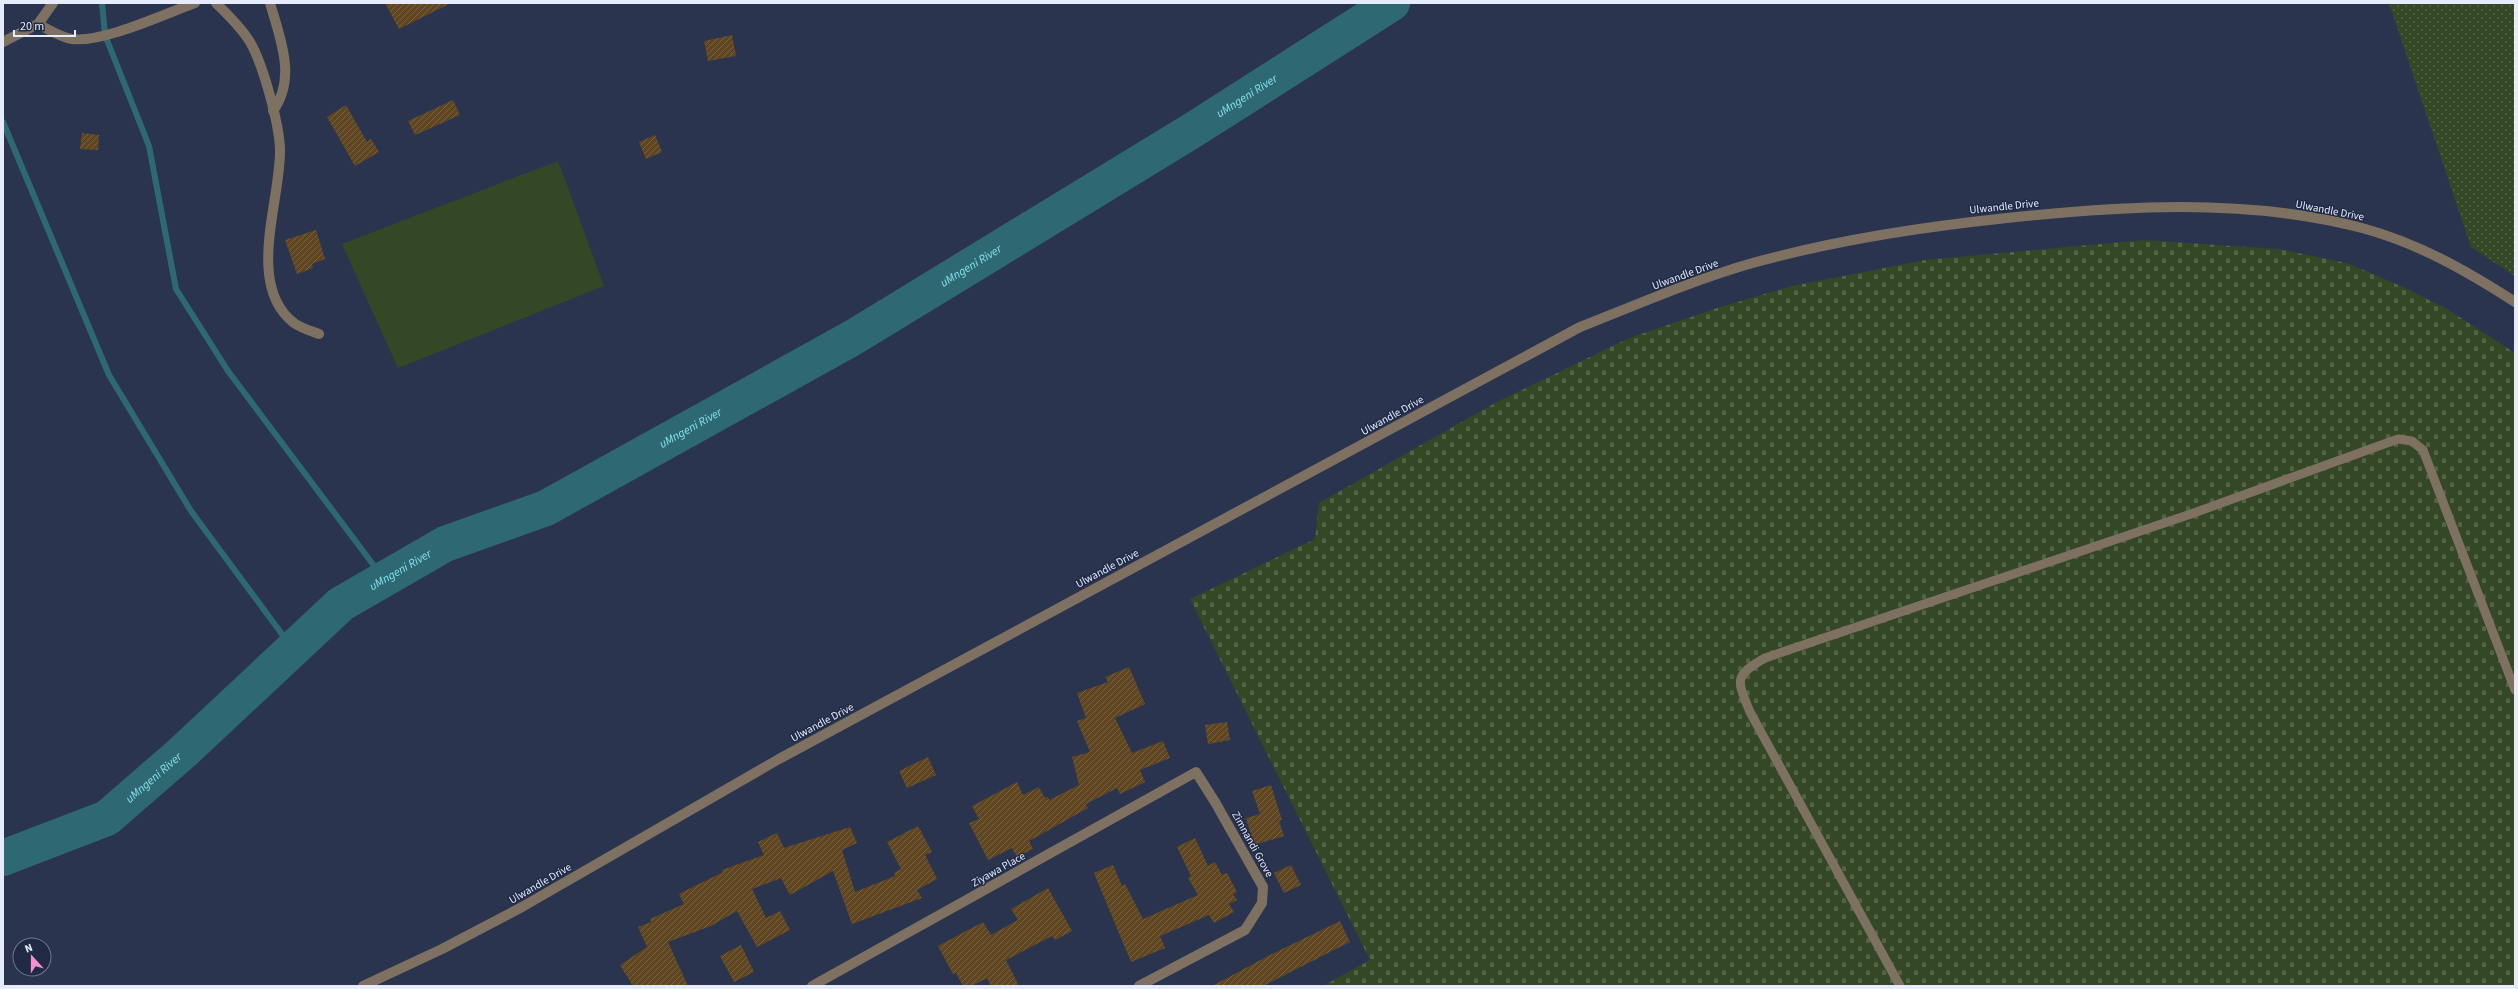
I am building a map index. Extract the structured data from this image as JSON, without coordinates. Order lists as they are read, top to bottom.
{
  "streets": {
    "street": ["Ulwandle Drive", "Zimnandi Grove", "Ziyawa Place"]
  },
  "crossings": [
    ["Zimnandi Grove", "Ziyawa Place"]
  ],
  "water": ["uMngeni River"],
  "scale_bar": "20 m",
  "north": "top"
}
